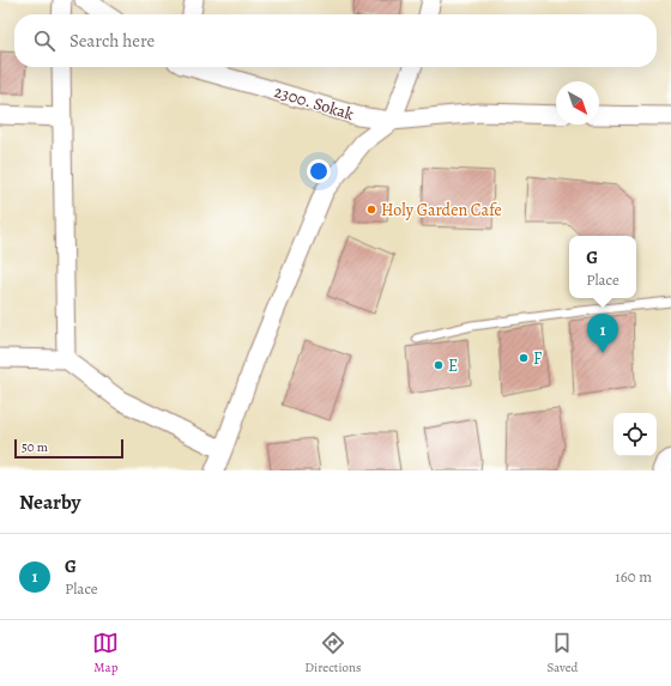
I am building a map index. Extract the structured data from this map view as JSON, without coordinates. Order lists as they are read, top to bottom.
{
  "streets": {
    "street": ["2300. Sokak"]
  },
  "places": ["Holy Garden Cafe", "F", "E"],
  "scale_bar": "50 m",
  "north": "bottom right",
  "page": {
    "search": "Search here",
    "popup": ["G", "Place"],
    "pins": "1",
    "scale": "50 m",
    "heading": "Nearby",
    "list": [
      {
        "mark": "1",
        "name": "G",
        "note": "Place",
        "value": "160 m"
      }
    ],
    "nav": ["Map", "Directions", "Saved"]
  }
}
